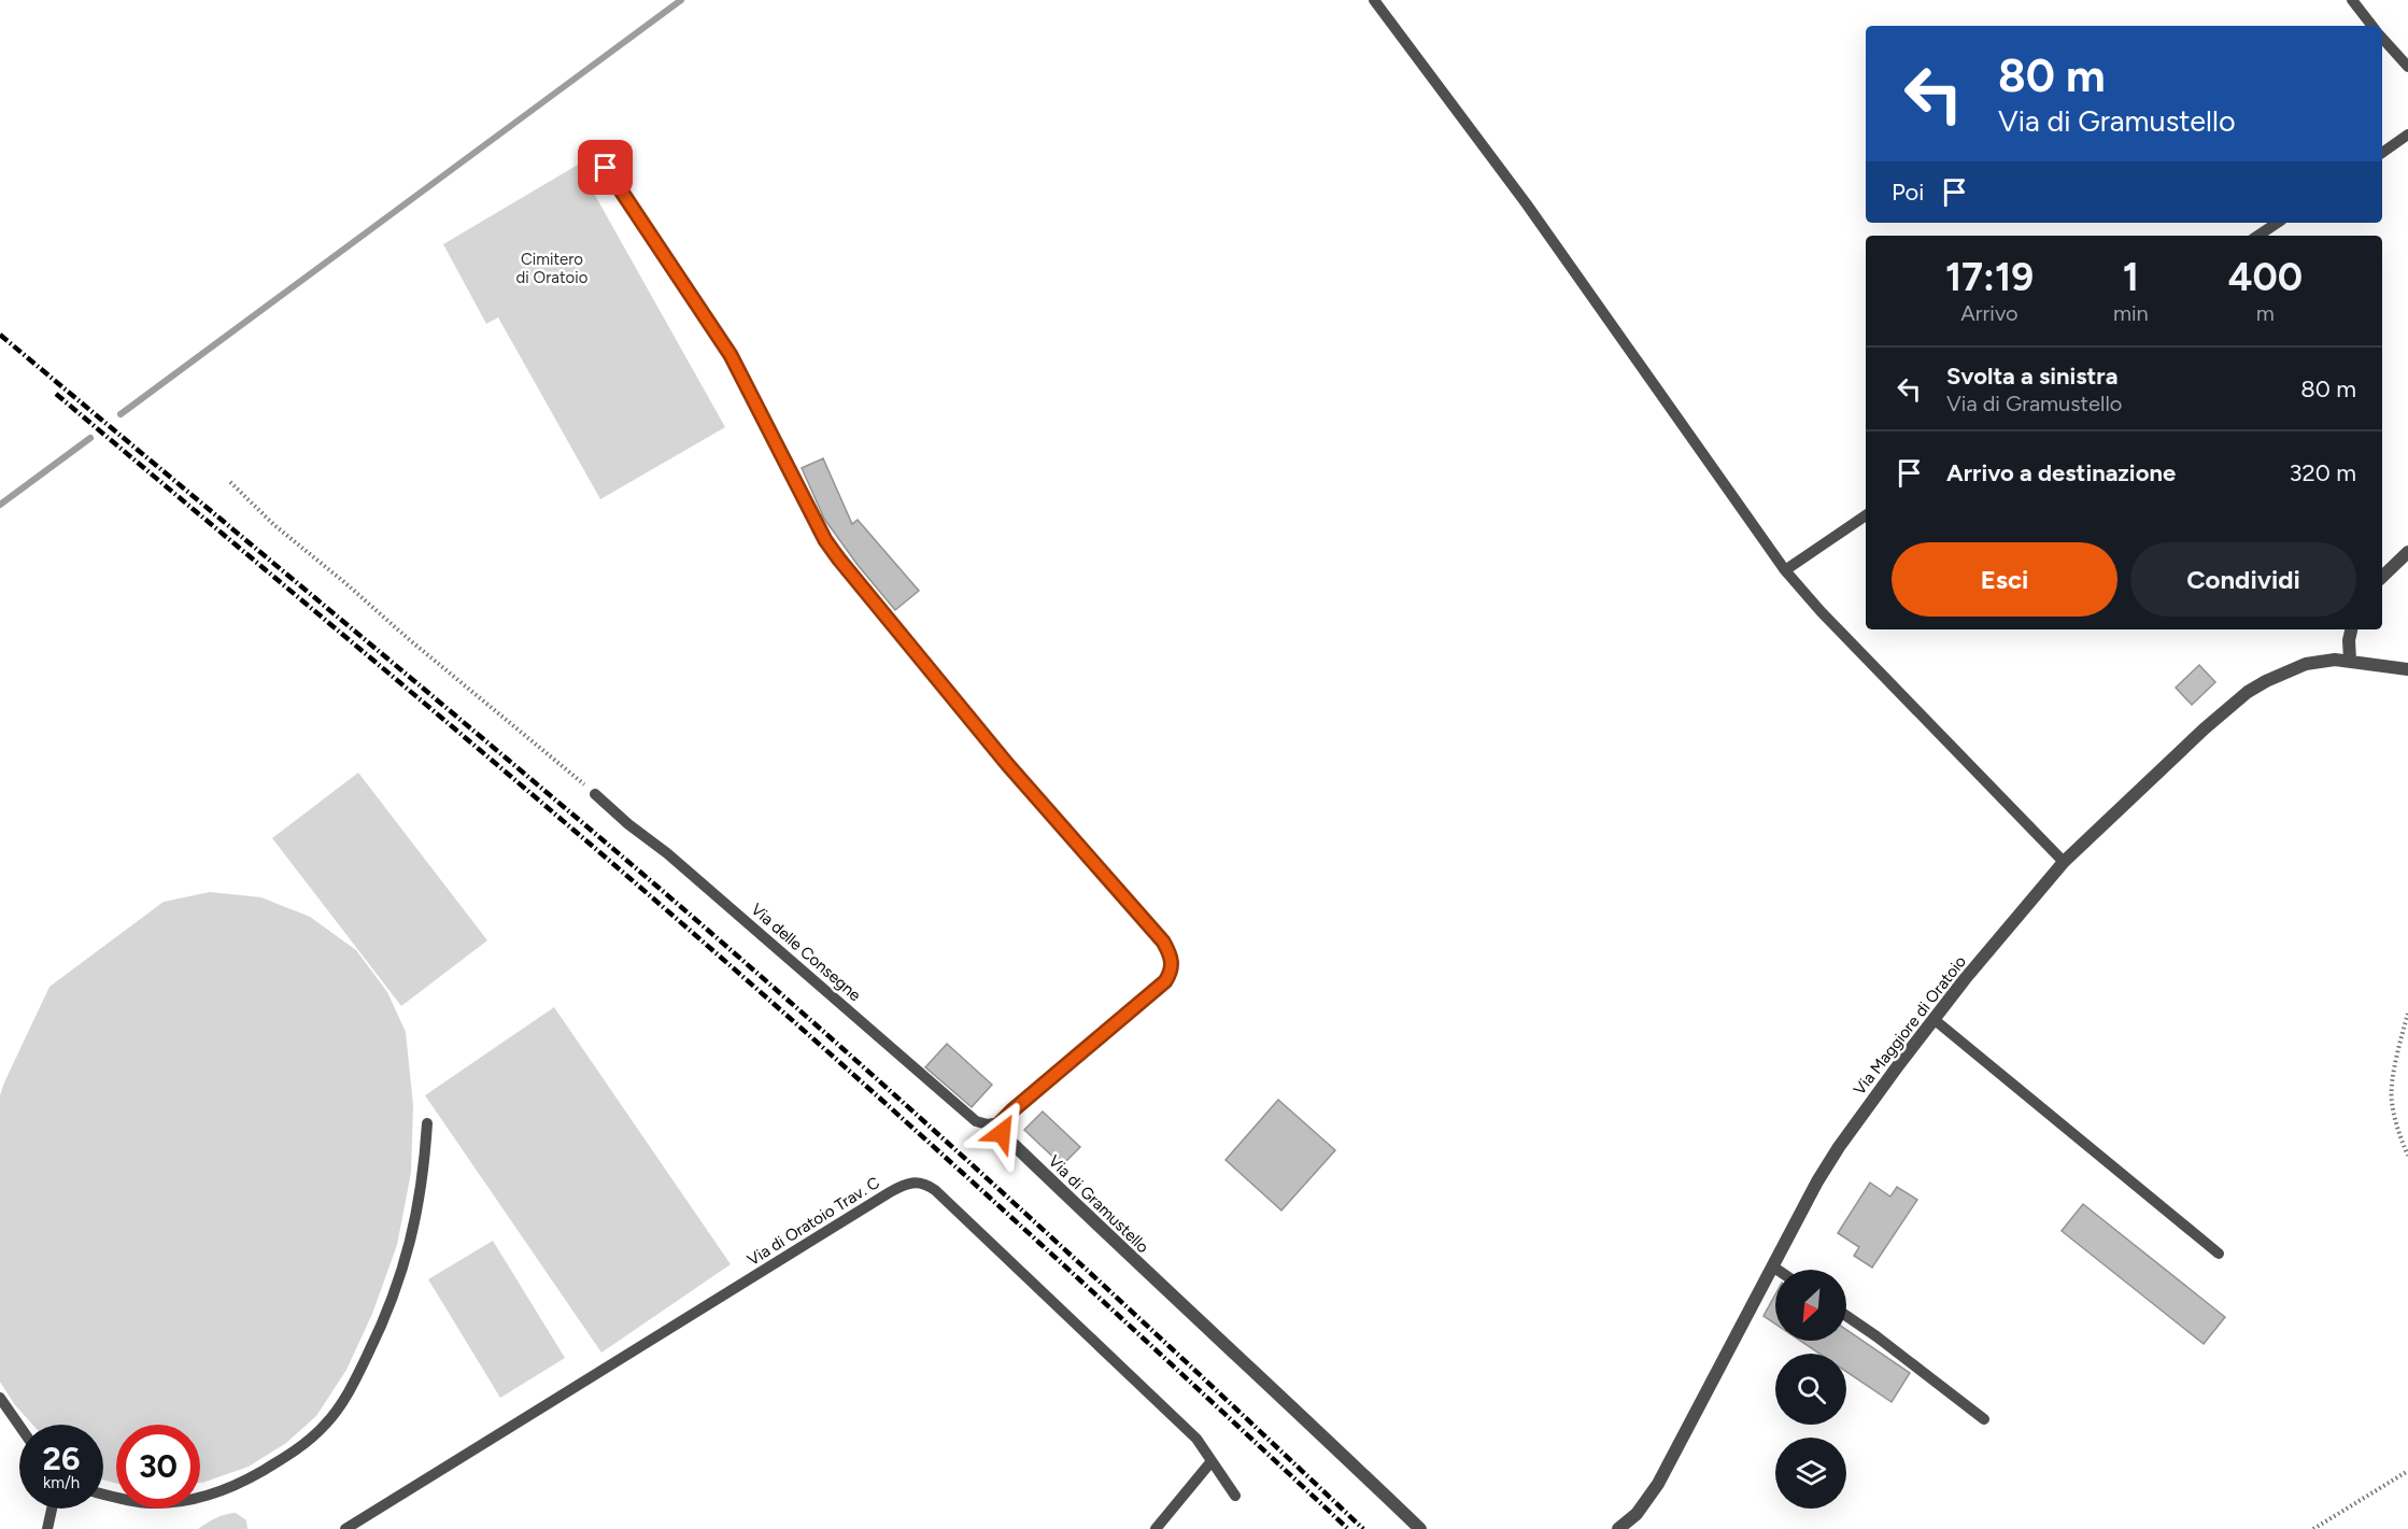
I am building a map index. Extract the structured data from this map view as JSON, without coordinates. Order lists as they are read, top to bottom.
{
  "streets": {
    "street": ["Via Maggiore di Oratoio", "Via di Gramustello"],
    "lane": ["Via delle Consegne", "Via di Oratoio Trav. C"]
  },
  "crossings": [
    ["Via delle Consegne", "Via di Gramustello"]
  ],
  "parks": ["Cimitero di Oratoio"],
  "north": "bottom left",
  "page": {
    "turn": ["80 m", "Via di Gramustello"],
    "then": "Poi",
    "eta": [
      "17:19",
      "Arrivo",
      "1",
      "min",
      "400",
      "m"
    ],
    "list": [
      {
        "name": "Svolta a sinistra",
        "note": "Via di Gramustello",
        "value": "80 m"
      },
      {
        "name": "Arrivo a destinazione",
        "value": "320 m"
      }
    ],
    "buttons": ["Esci", "Condividi"],
    "speed": "26 km/h",
    "limit": "30"
  }
}
